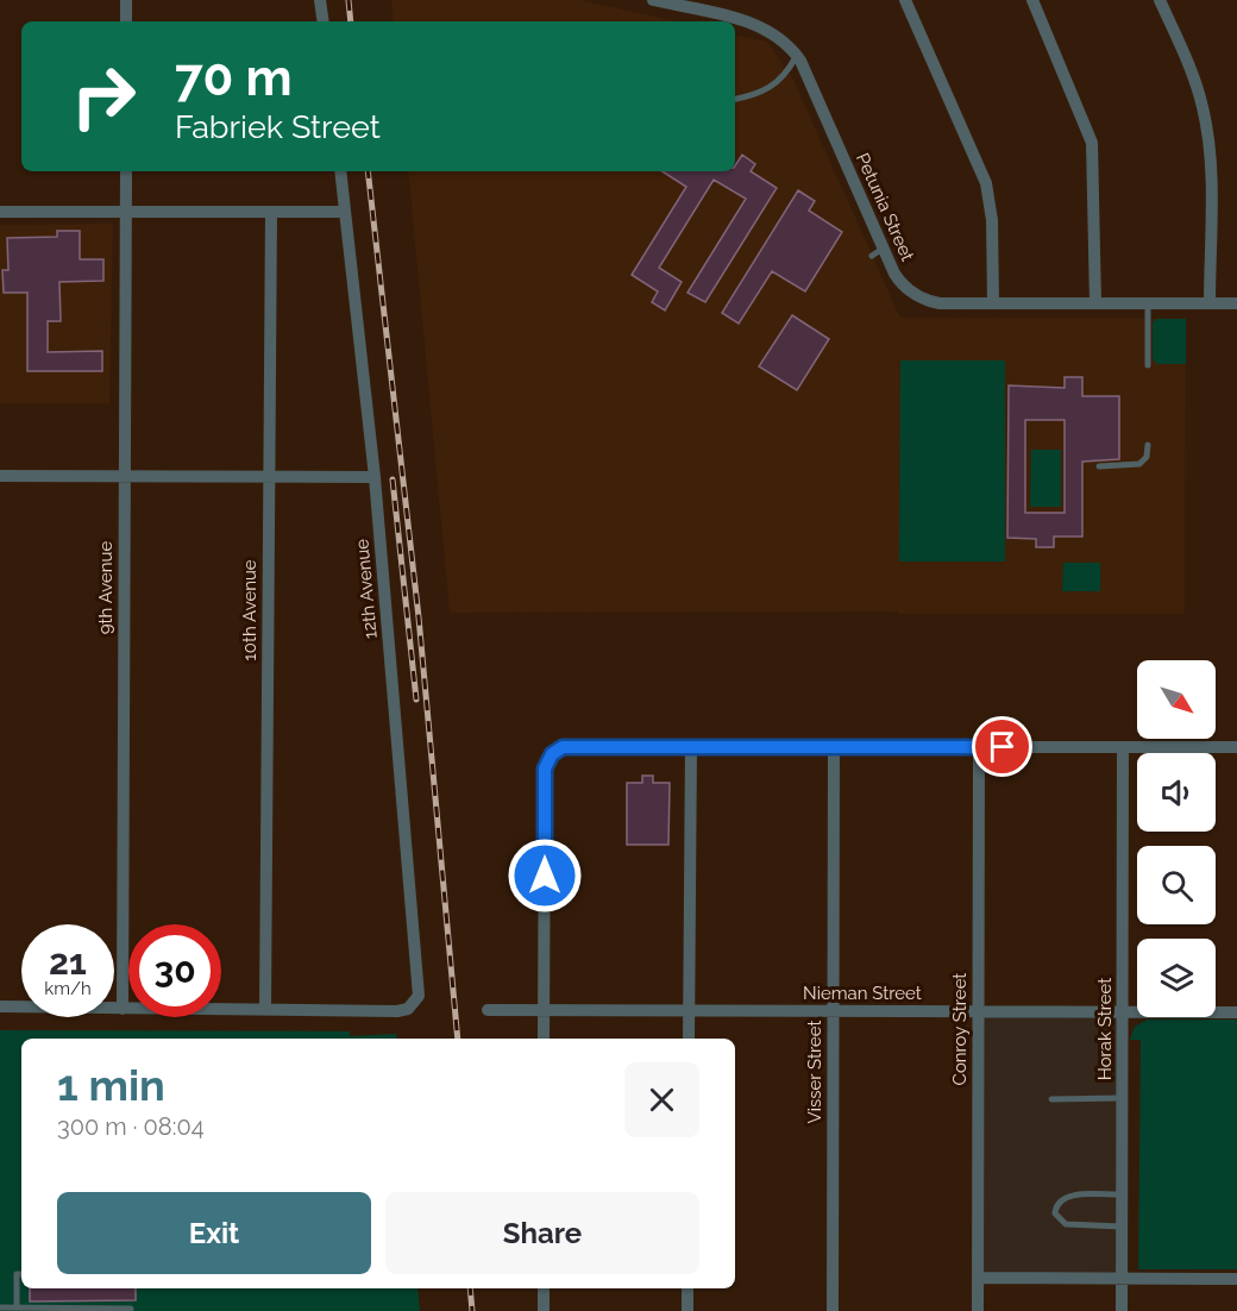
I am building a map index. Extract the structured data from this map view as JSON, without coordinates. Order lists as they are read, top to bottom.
{
  "streets": {
    "street": [
      "Petunia Street",
      "9th Avenue",
      "12th Avenue",
      "10th Avenue",
      "Nieman Street",
      "Conroy Street",
      "Horak Street",
      "Visser Street"
    ]
  },
  "crossings": [
    ["12th Avenue", "10th Avenue"],
    ["Nieman Street", "Conroy Street"],
    ["Nieman Street", "Horak Street"],
    ["Nieman Street", "Visser Street"]
  ],
  "north": "bottom right",
  "page": {
    "turn": ["70 m", "Fabriek Street"],
    "speed": "21 km/h",
    "limit": "30",
    "heading": ["1 min", "300 m · 08:04"],
    "buttons": ["Exit", "Share"]
  }
}
